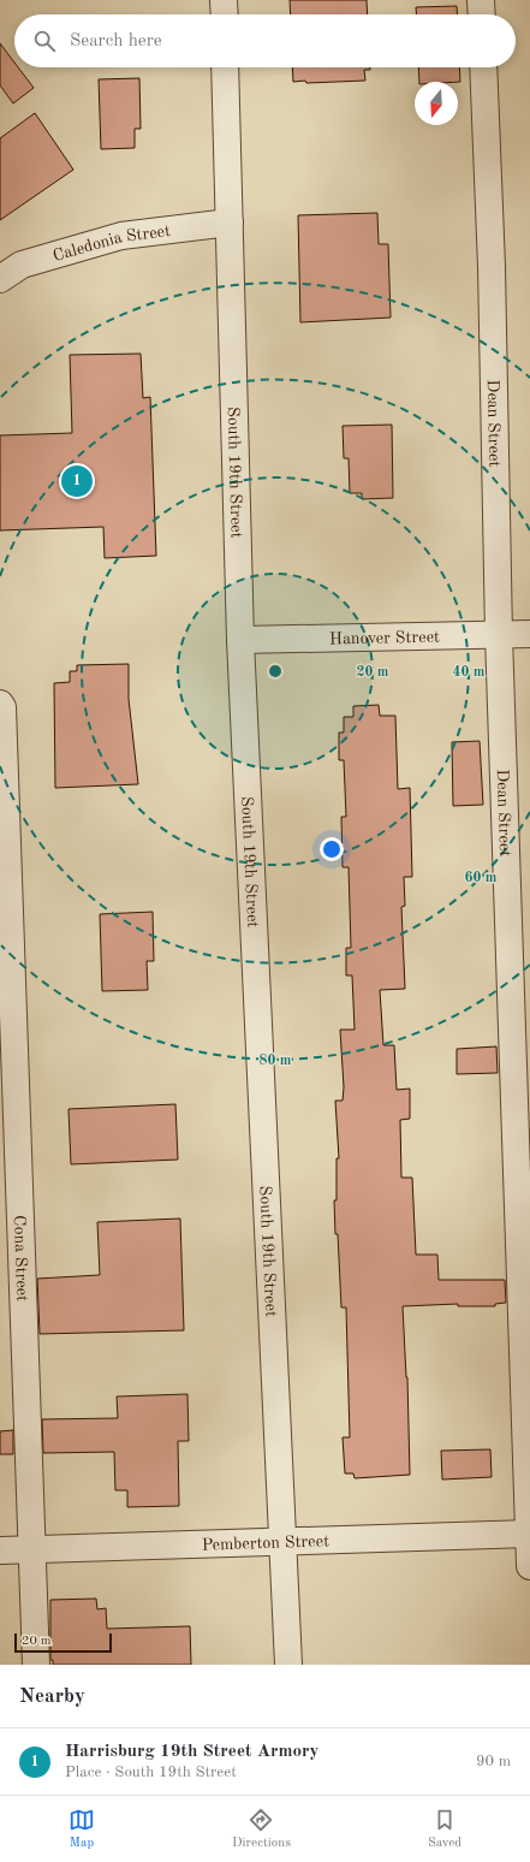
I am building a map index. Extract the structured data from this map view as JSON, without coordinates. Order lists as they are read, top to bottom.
{
  "streets": {
    "street": [
      "Caledonia Street",
      "Dean Street",
      "South 19th Street",
      "Hanover Street",
      "Cona Street",
      "Pemberton Street"
    ]
  },
  "crossings": [
    ["Caledonia Street", "South 19th Street"],
    ["Dean Street", "Hanover Street"],
    ["Dean Street", "Pemberton Street"],
    ["South 19th Street", "Hanover Street"],
    ["South 19th Street", "Pemberton Street"],
    ["Cona Street", "Pemberton Street"]
  ],
  "scale_bar": "20 m",
  "north": "bottom",
  "page": {
    "search": "Search here",
    "pins": "1",
    "scale": "20 m",
    "heading": "Nearby",
    "list": [
      {
        "mark": "1",
        "name": "Harrisburg 19th Street Armory",
        "note": "Place · South 19th Street",
        "value": "90 m"
      }
    ],
    "nav": ["Map", "Directions", "Saved"]
  },
  "rings": [
    "20 m",
    "40 m",
    "60 m",
    "80 m"
  ]
}
